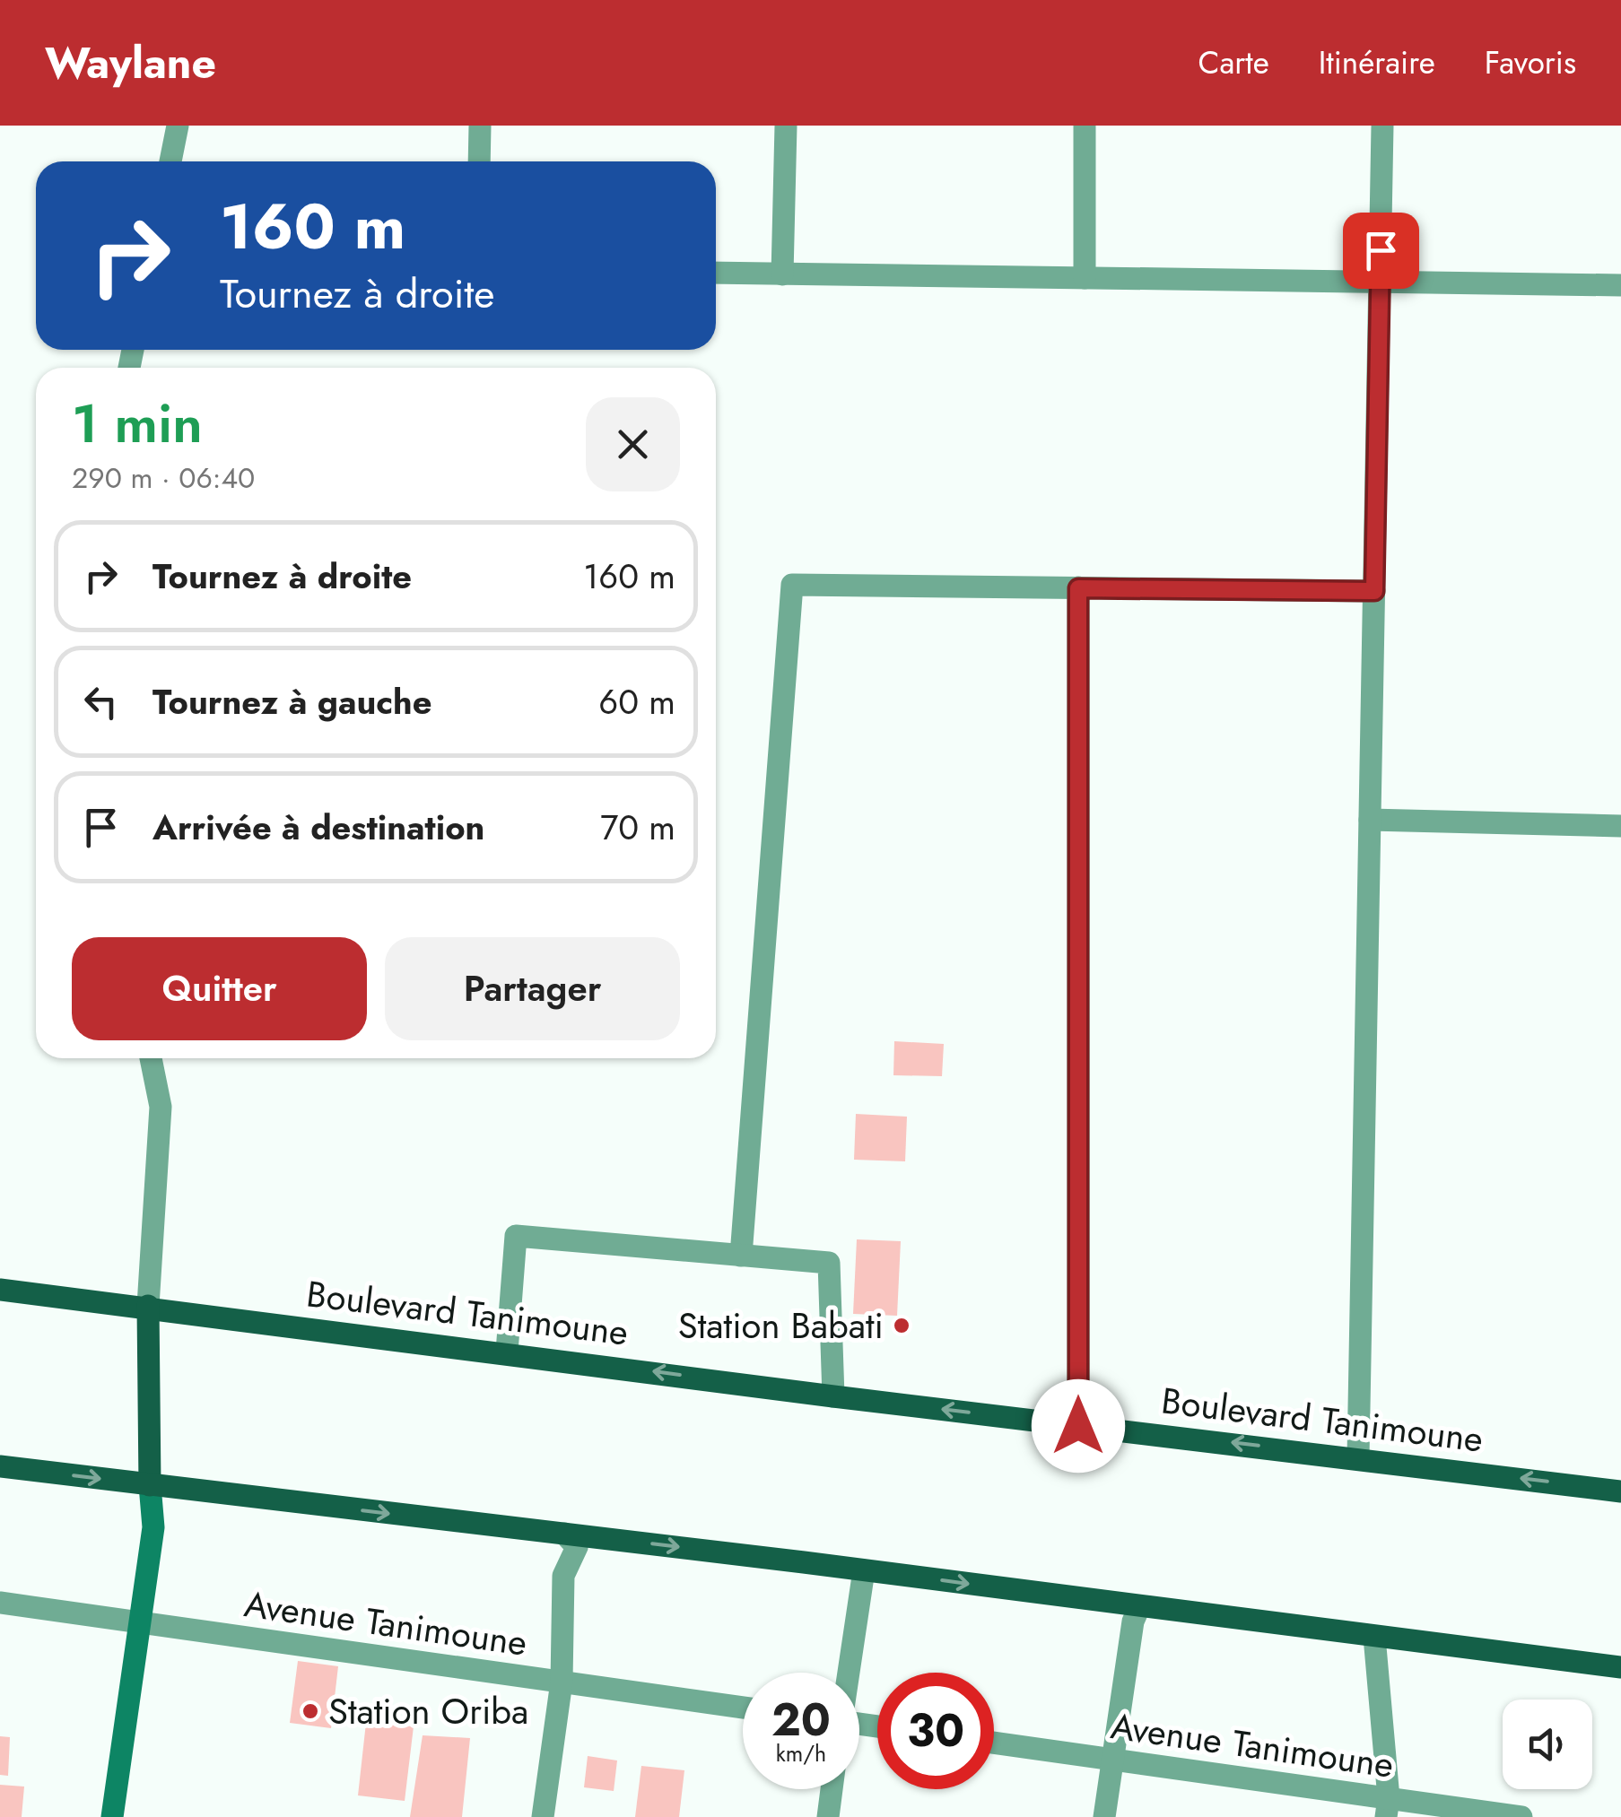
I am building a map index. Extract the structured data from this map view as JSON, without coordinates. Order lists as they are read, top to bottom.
{
  "streets": {
    "main road": ["Boulevard Tanimoune"],
    "street": ["Avenue Tanimoune"]
  },
  "places": ["Station Babati", "Station Oriba"],
  "page": {
    "header": "Waylane",
    "nav": ["Carte", "Itinéraire", "Favoris"],
    "turn": ["160 m", "Tournez à droite"],
    "heading": ["1 min", "290 m · 06:40"],
    "list": [
      {
        "name": "Tournez à droite",
        "value": "160 m"
      },
      {
        "name": "Tournez à gauche",
        "value": "60 m"
      },
      {
        "name": "Arrivée à destination",
        "value": "70 m"
      }
    ],
    "buttons": ["Quitter", "Partager"],
    "speed": "20 km/h",
    "limit": "30"
  }
}
